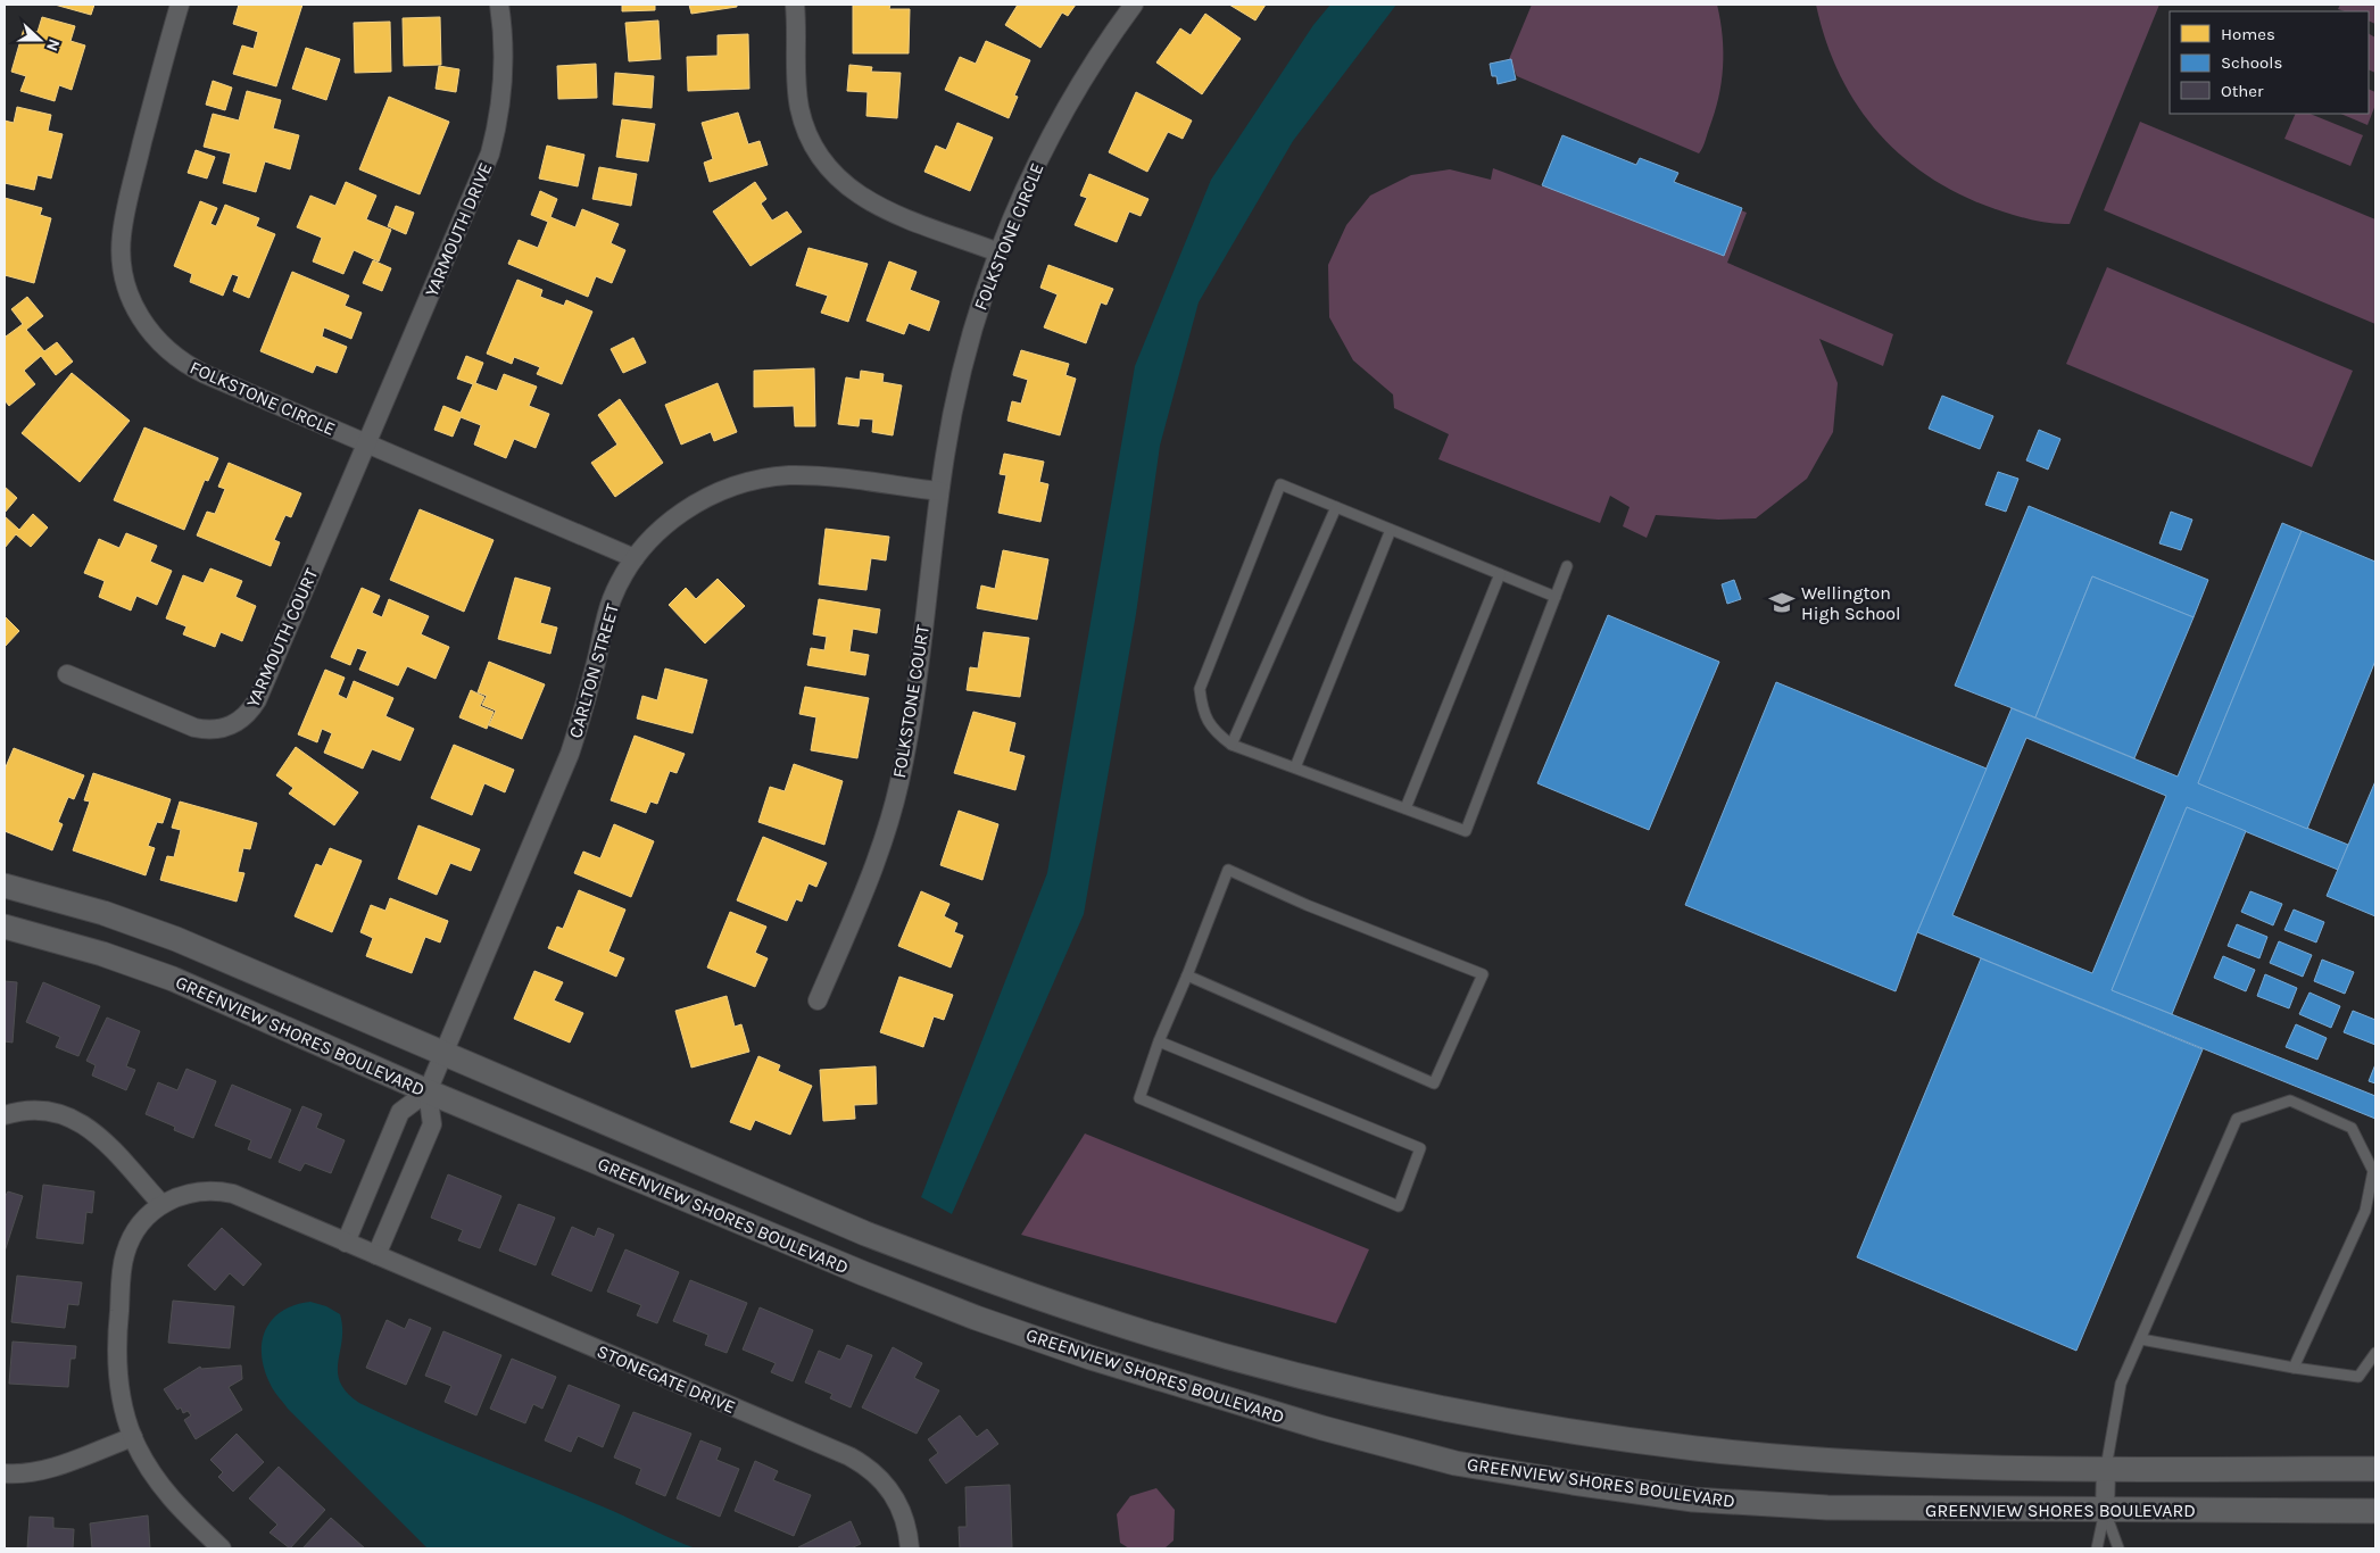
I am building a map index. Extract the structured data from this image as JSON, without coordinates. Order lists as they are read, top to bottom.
{
  "streets": {
    "street": [
      "YARMOUTH DRIVE",
      "FOLKSTONE CIRCLE",
      "YARMOUTH COURT",
      "CARLTON STREET",
      "FOLKSTONE COURT",
      "GREENVIEW SHORES BOULEVARD",
      "STONEGATE DRIVE"
    ]
  },
  "crossings": [
    ["YARMOUTH DRIVE", "FOLKSTONE CIRCLE"],
    ["YARMOUTH DRIVE", "YARMOUTH COURT"],
    ["FOLKSTONE CIRCLE", "YARMOUTH COURT"],
    ["FOLKSTONE CIRCLE", "CARLTON STREET"],
    ["FOLKSTONE CIRCLE", "FOLKSTONE COURT"],
    ["CARLTON STREET", "FOLKSTONE COURT"],
    ["CARLTON STREET", "GREENVIEW SHORES BOULEVARD"]
  ],
  "places": {
    "school or university": ["Wellington High School"]
  },
  "legend": ["Homes", "Schools", "Other"],
  "north": "right"
}
